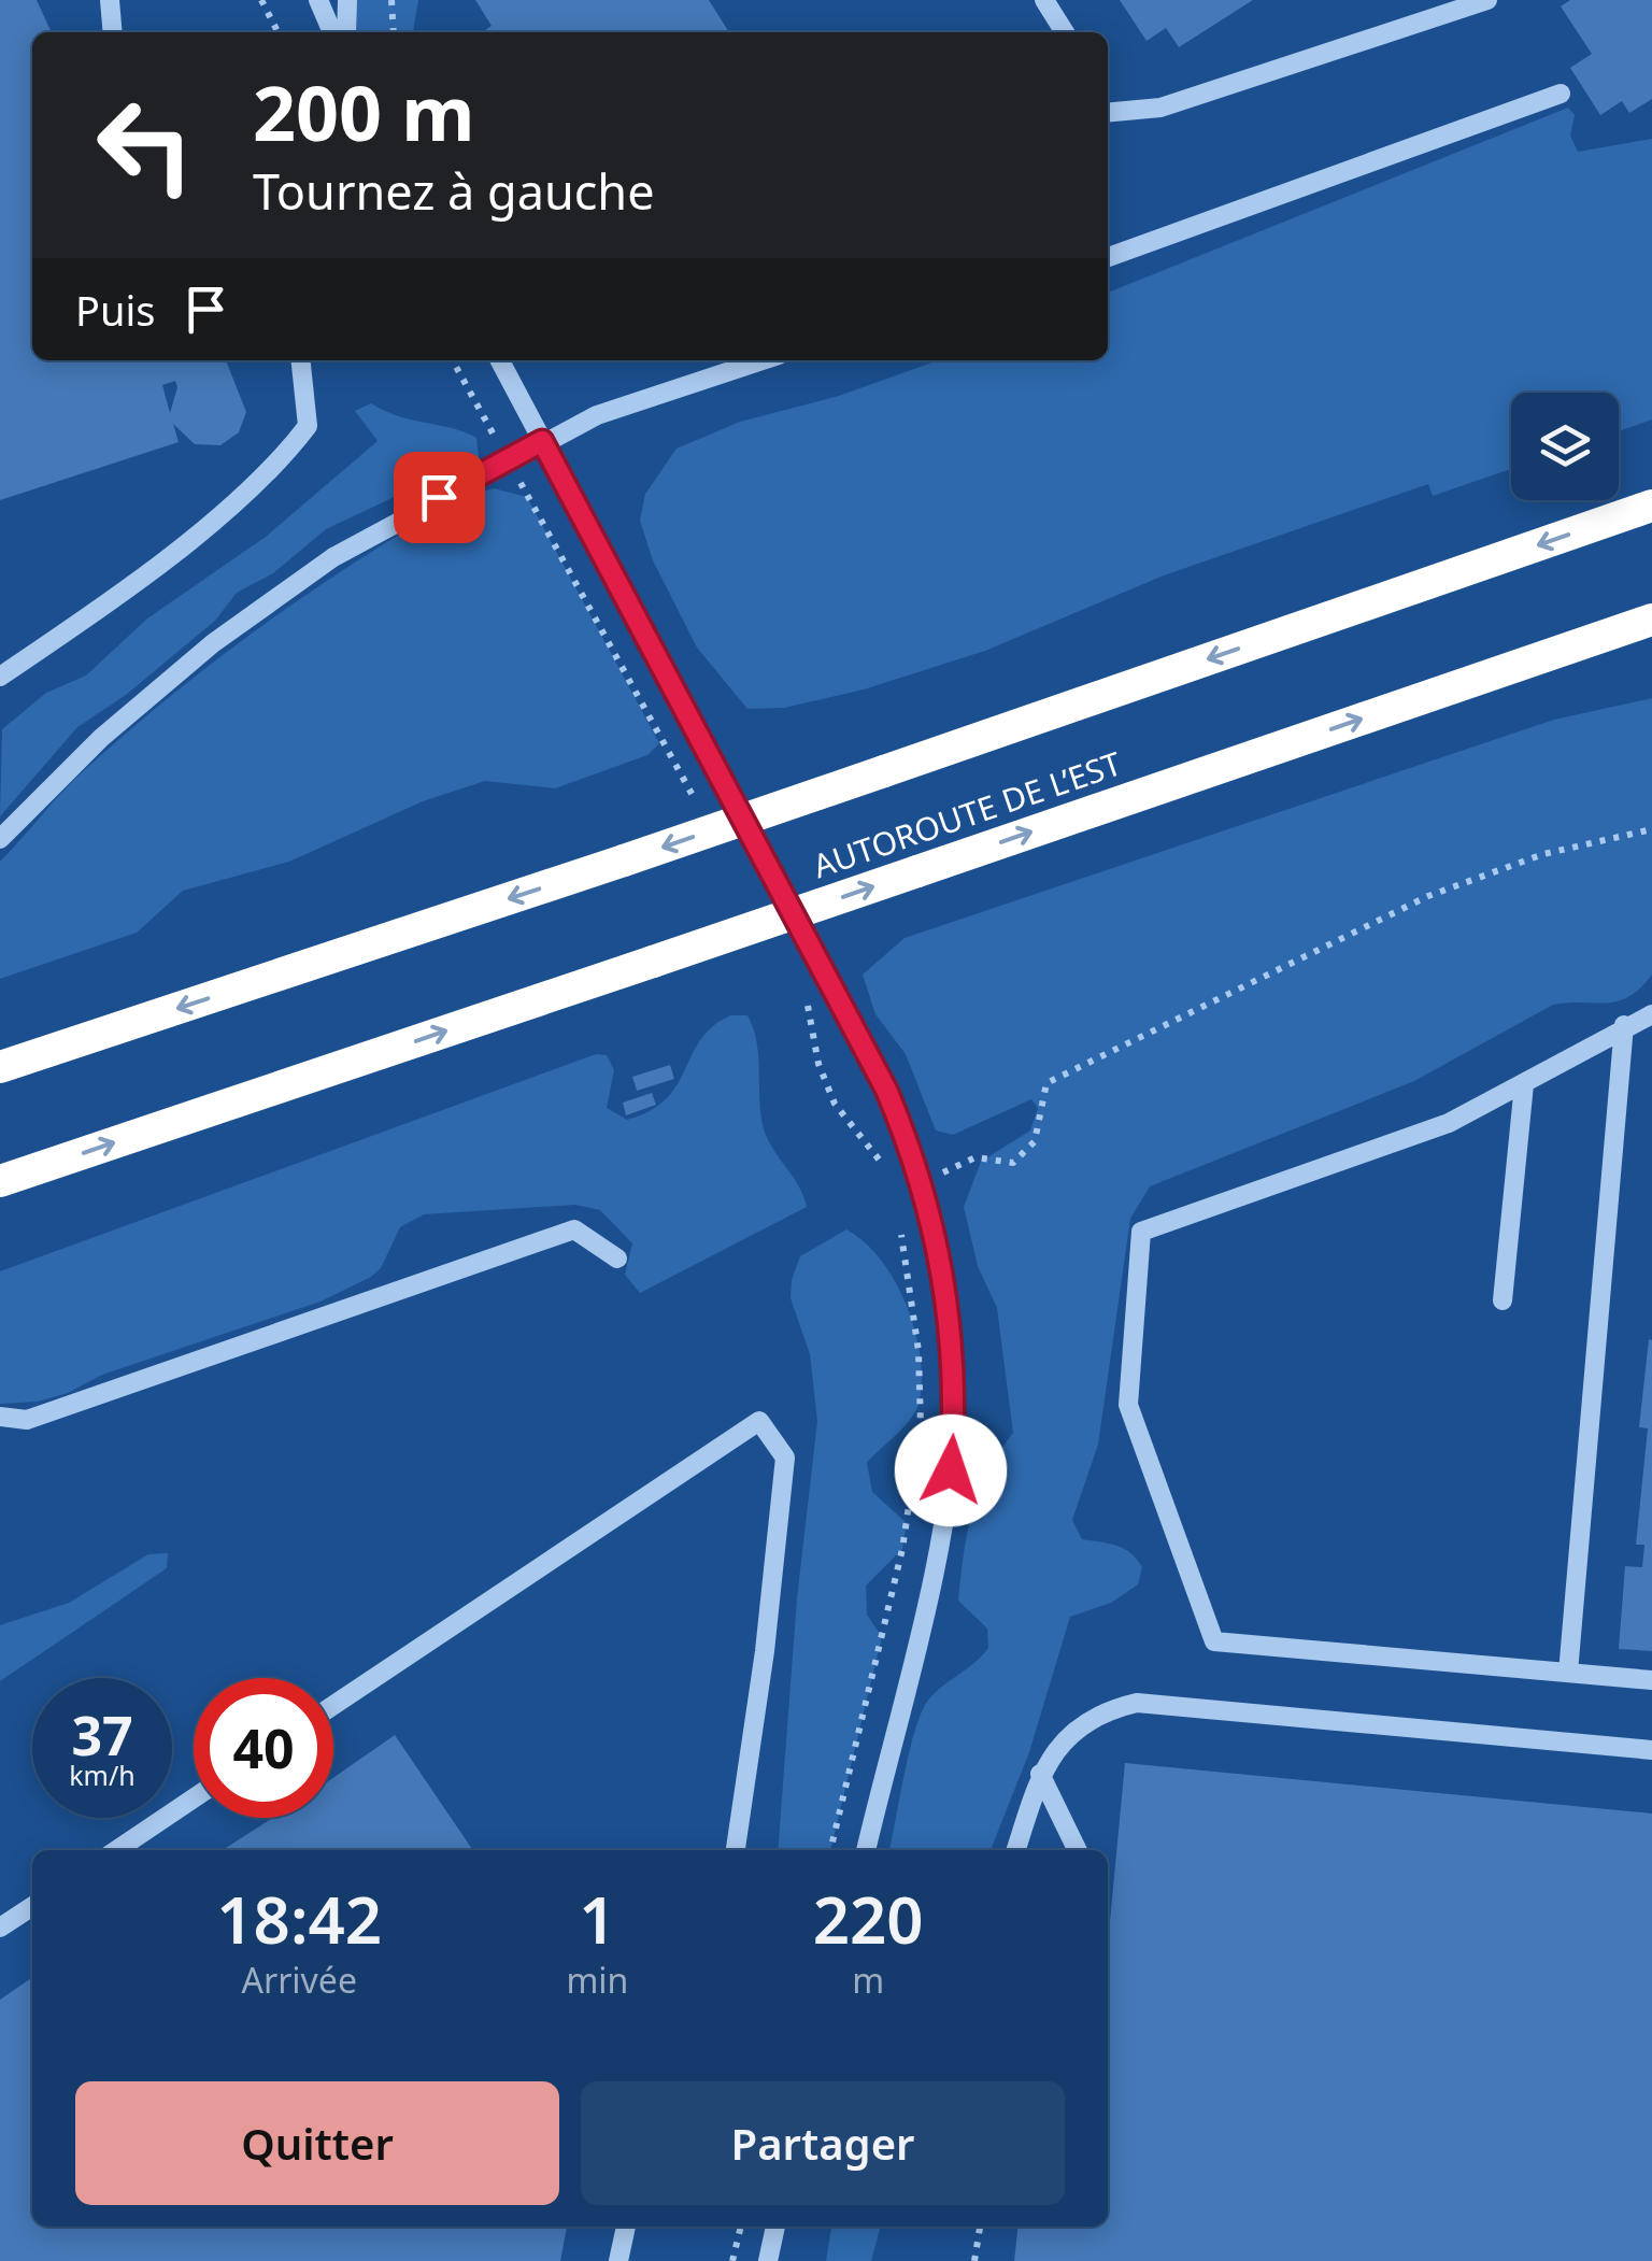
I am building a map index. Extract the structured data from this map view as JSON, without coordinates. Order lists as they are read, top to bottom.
{
  "streets": {
    "highway": ["AUTOROUTE DE L’EST"]
  },
  "page": {
    "turn": ["200 m", "Tournez à gauche"],
    "then": "Puis",
    "speed": "37 km/h",
    "limit": "40",
    "eta": [
      "18:42",
      "Arrivée",
      "1",
      "min",
      "220",
      "m"
    ],
    "buttons": ["Quitter", "Partager"]
  }
}
